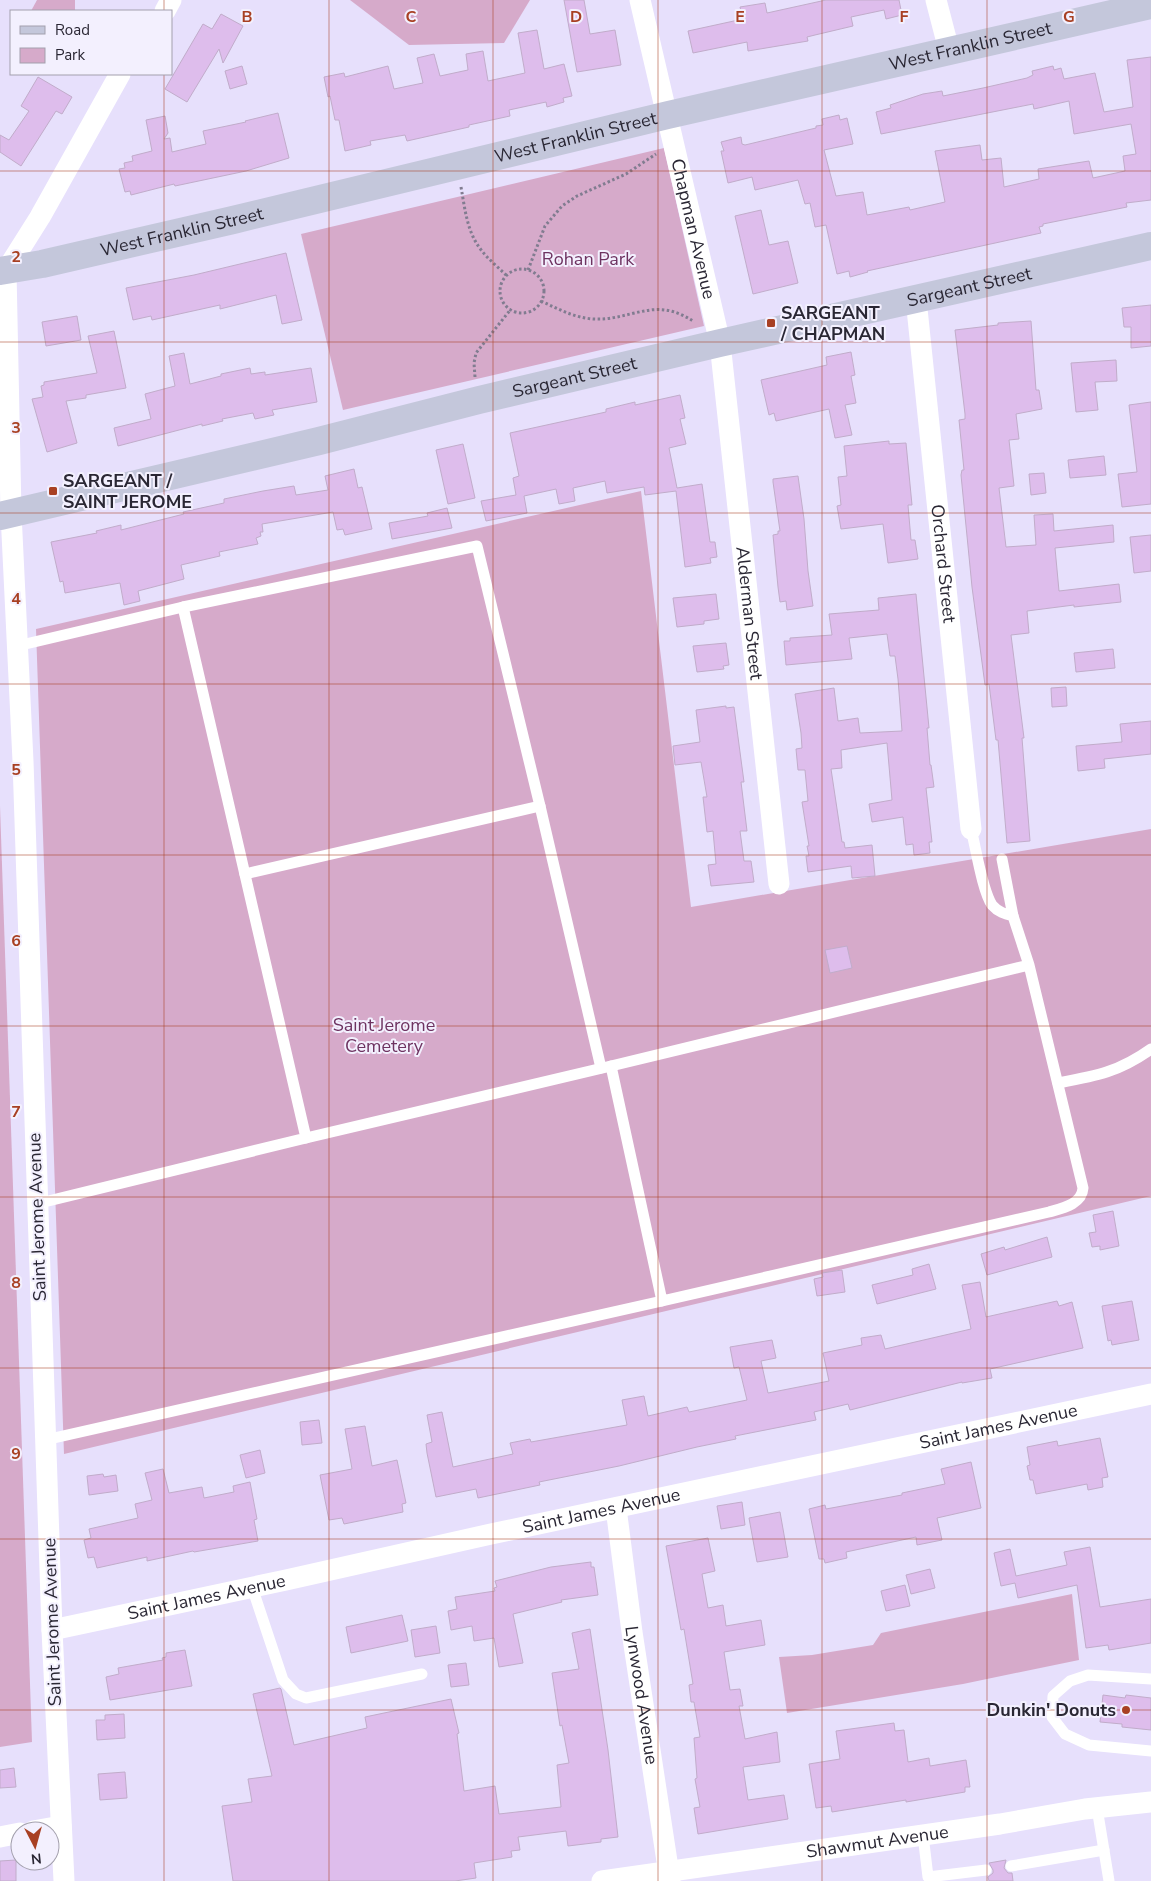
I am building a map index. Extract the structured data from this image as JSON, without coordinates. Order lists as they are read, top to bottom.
{
  "streets": {
    "street": [
      "West Franklin Street",
      "Chapman Avenue",
      "Sargeant Street",
      "Orchard Street",
      "Alderman Street",
      "Saint Jerome Avenue",
      "Saint James Avenue",
      "Lynwood Avenue",
      "Shawmut Avenue"
    ]
  },
  "crossings": [
    ["West Franklin Street", "Chapman Avenue"],
    ["West Franklin Street", "Saint Jerome Avenue"],
    ["Chapman Avenue", "Sargeant Street"],
    ["Chapman Avenue", "Alderman Street"],
    ["Sargeant Street", "Orchard Street"],
    ["Sargeant Street", "Alderman Street"],
    ["Sargeant Street", "Saint Jerome Avenue"],
    ["Saint Jerome Avenue", "Saint James Avenue"],
    ["Saint James Avenue", "Lynwood Avenue"],
    ["Lynwood Avenue", "Shawmut Avenue"]
  ],
  "parks": ["Rohan Park", "Saint Jerome Cemetery"],
  "places": {
    "transit": ["SARGEANT / CHAPMAN", "SARGEANT / SAINT JEROME"],
    "other": ["Dunkin' Donuts"]
  },
  "legend": ["Road", "Park"],
  "north": "bottom",
  "grid": {
    "columns": [
      "B",
      "C",
      "D",
      "E",
      "F",
      "G"
    ],
    "rows": [
      "2",
      "3",
      "4",
      "5",
      "6",
      "7",
      "8",
      "9"
    ]
  }
}
